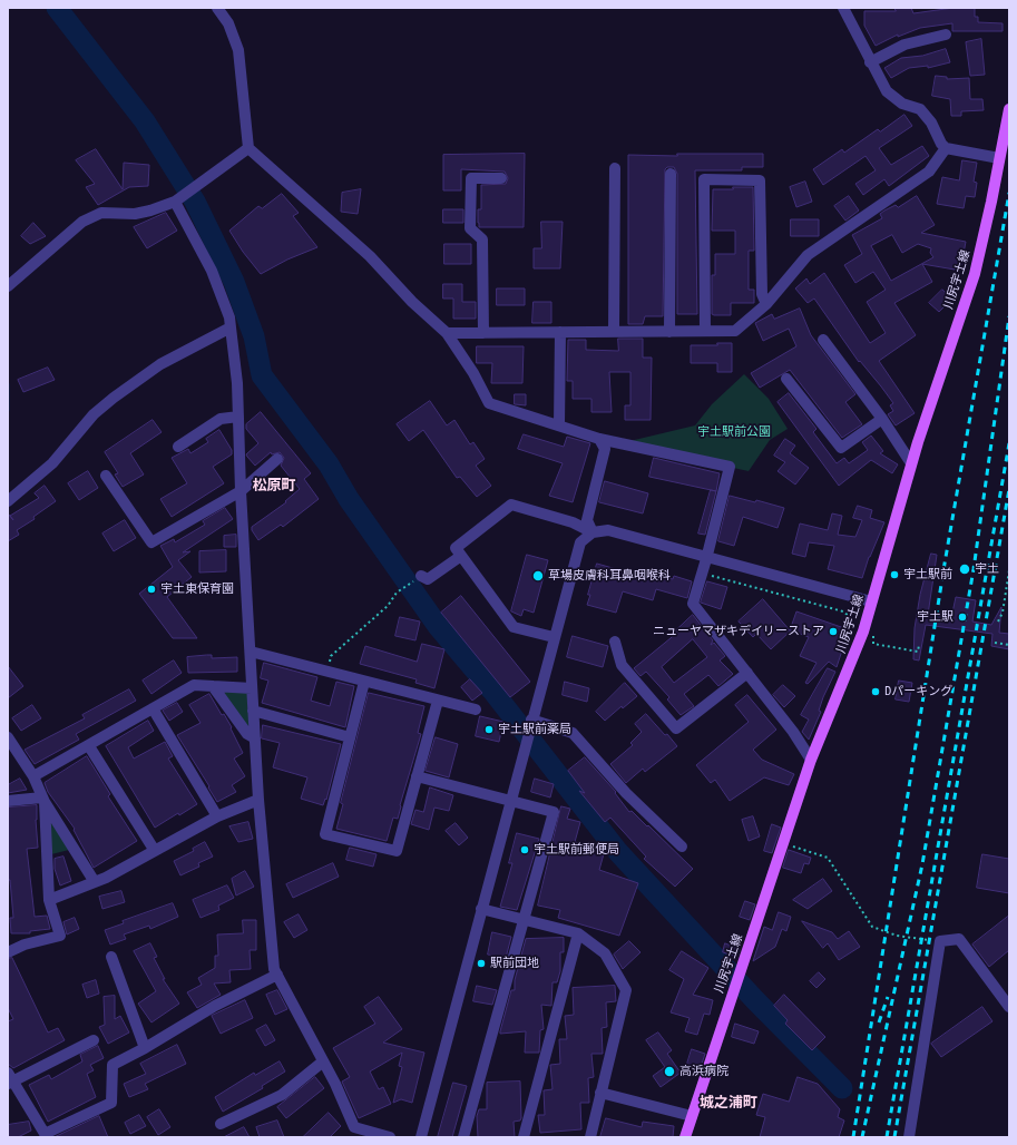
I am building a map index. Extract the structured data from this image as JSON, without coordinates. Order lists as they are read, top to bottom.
{
  "streets": {
    "main road": ["川尻宇土線"]
  },
  "districts": ["松原町", "城之浦町"],
  "parks": ["宇土駅前公園"],
  "places": [
    "宇土",
    "宇土駅前",
    "草場皮膚科耳鼻咽喉科",
    "宇土東保育園",
    "宇土駅",
    "ニューヤマザキデイリーストア",
    "Dパーキング",
    "宇土駅前薬局",
    "宇土駅前郵便局",
    "駅前団地",
    "高浜病院"
  ]
}
